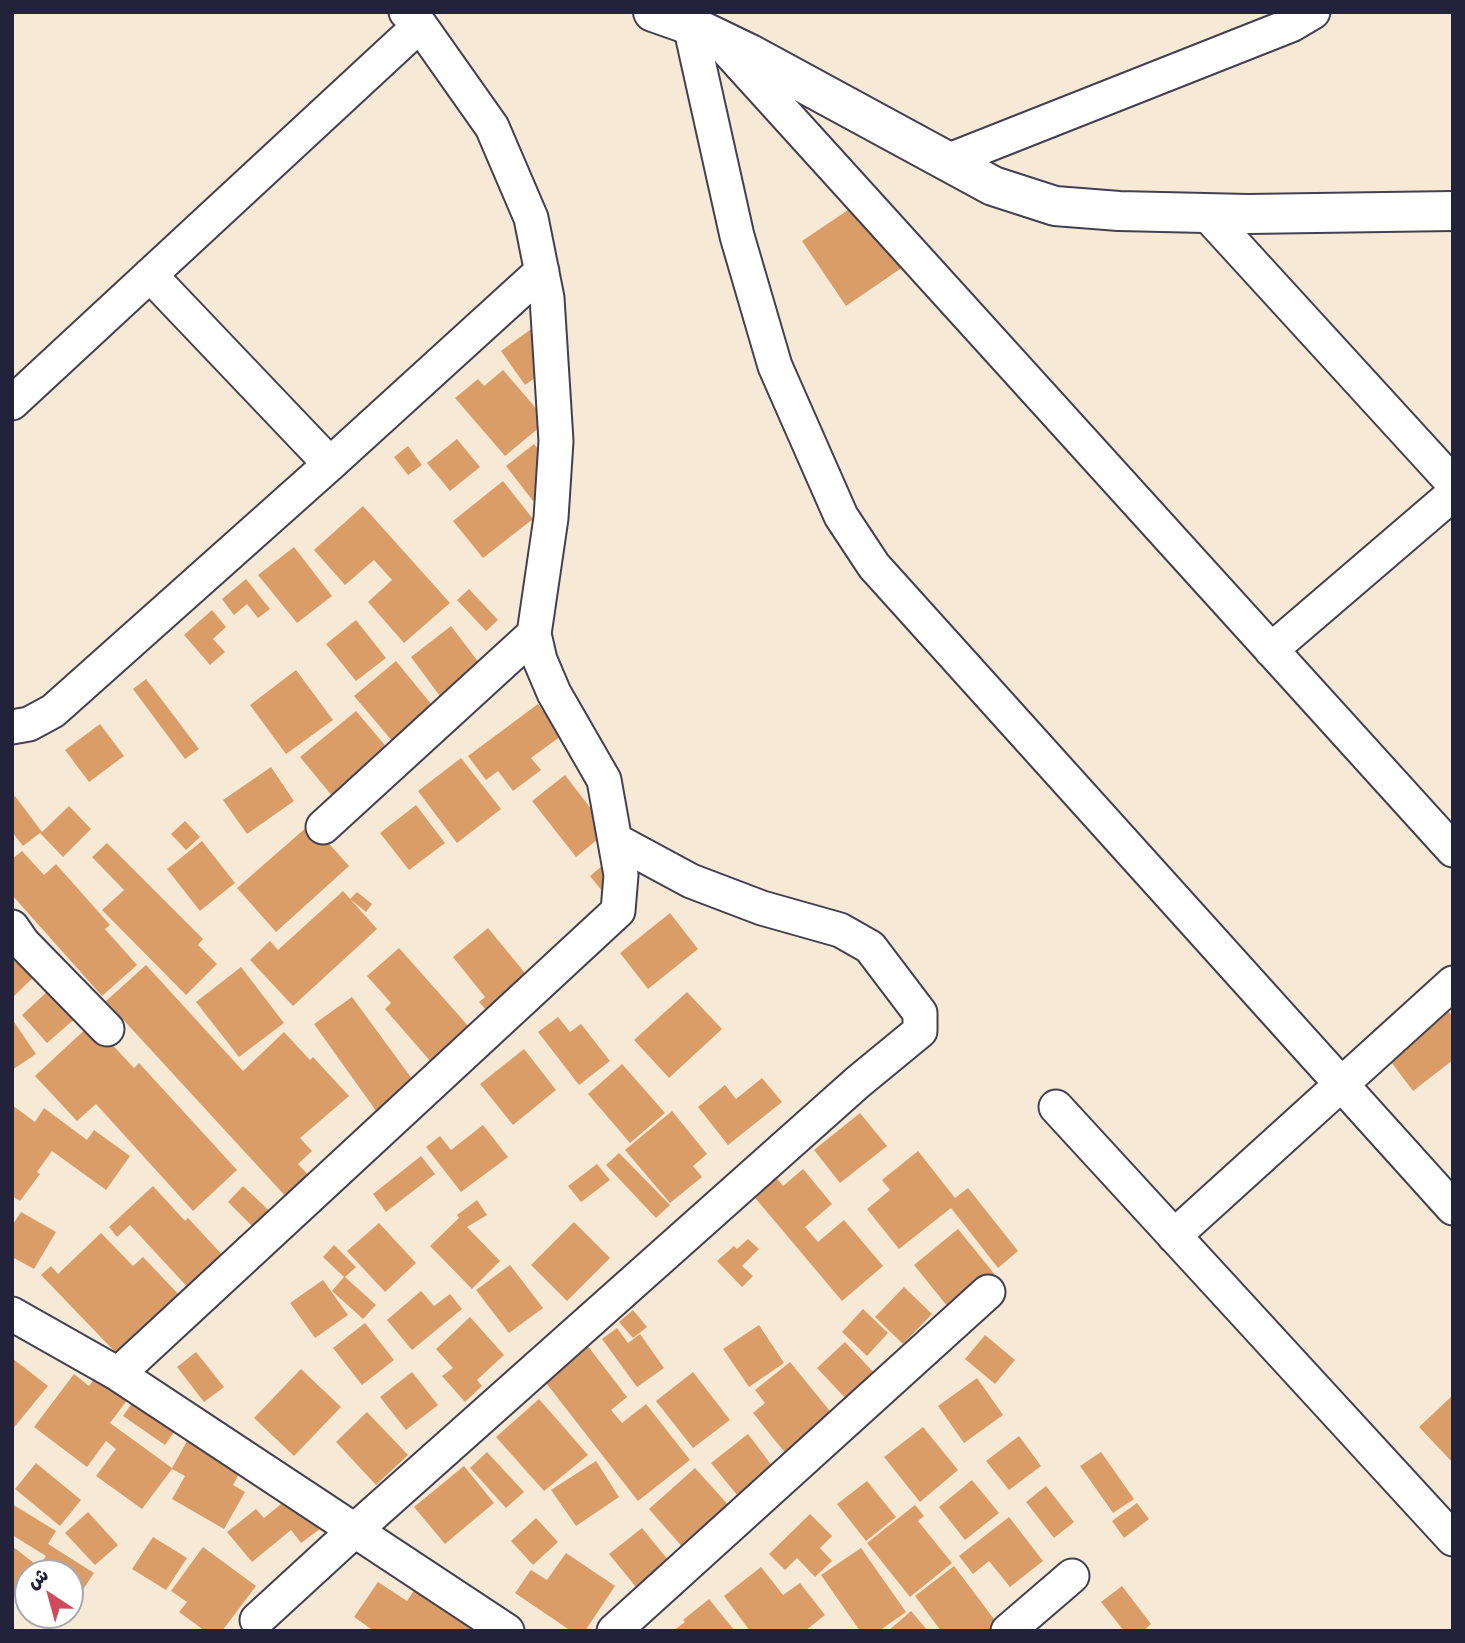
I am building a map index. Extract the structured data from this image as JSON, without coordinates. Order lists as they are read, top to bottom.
{
  "north": "top left"
}
